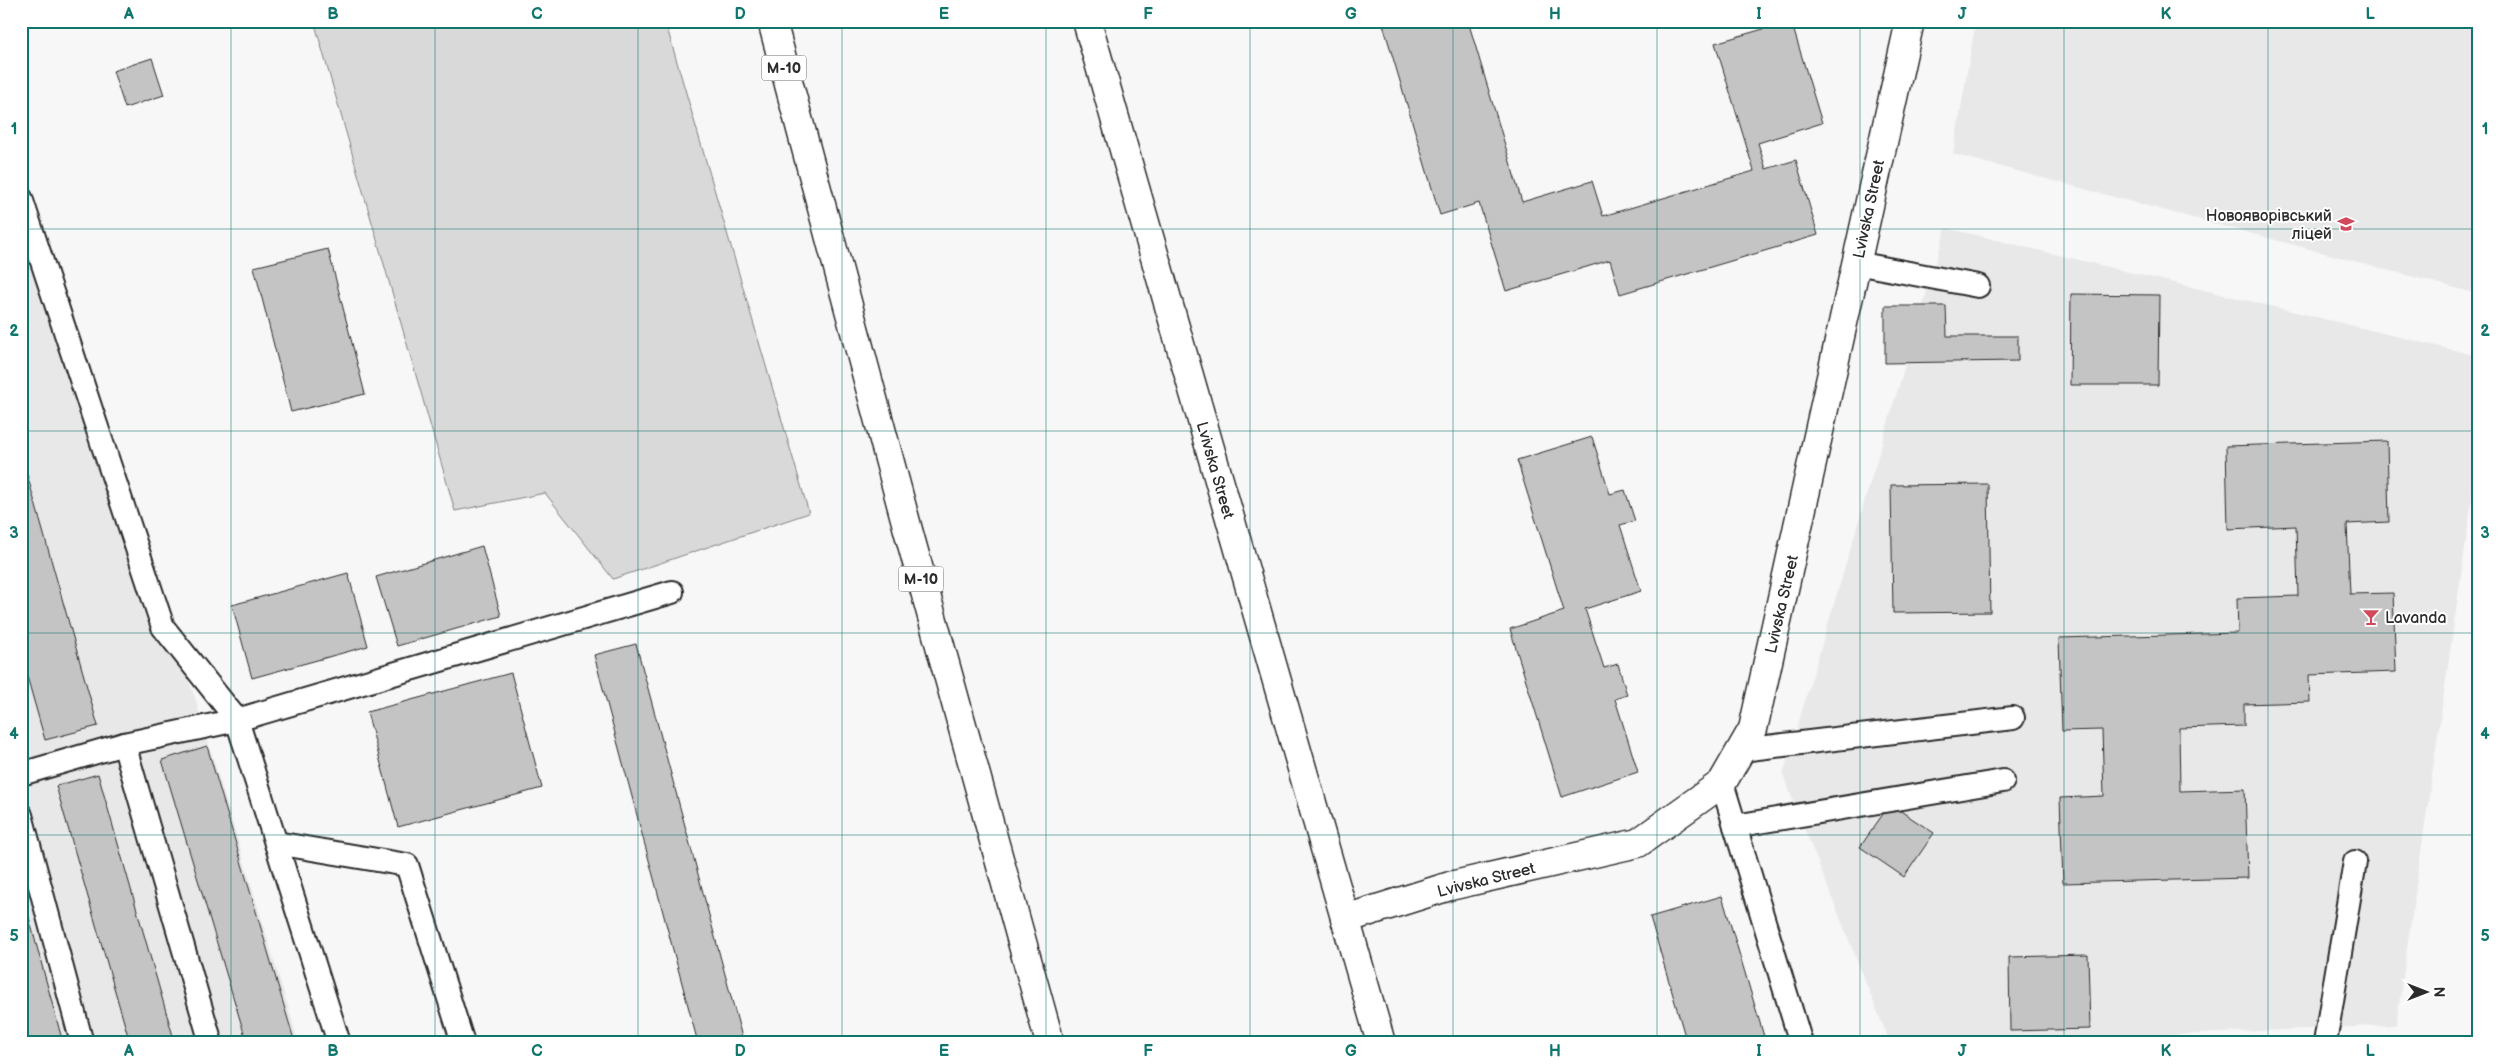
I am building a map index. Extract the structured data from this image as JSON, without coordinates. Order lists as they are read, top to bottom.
{
  "streets": {
    "main road": ["М-10", "Lvivska Street"]
  },
  "places": {
    "school or university": ["Новояворівський ліцей"],
    "bar": ["Lavanda"]
  },
  "north": "right",
  "grid": {
    "columns": [
      "A",
      "B",
      "C",
      "D",
      "E",
      "F",
      "G",
      "H",
      "I",
      "J",
      "K",
      "L"
    ],
    "rows": [
      "1",
      "2",
      "3",
      "4",
      "5"
    ]
  }
}
